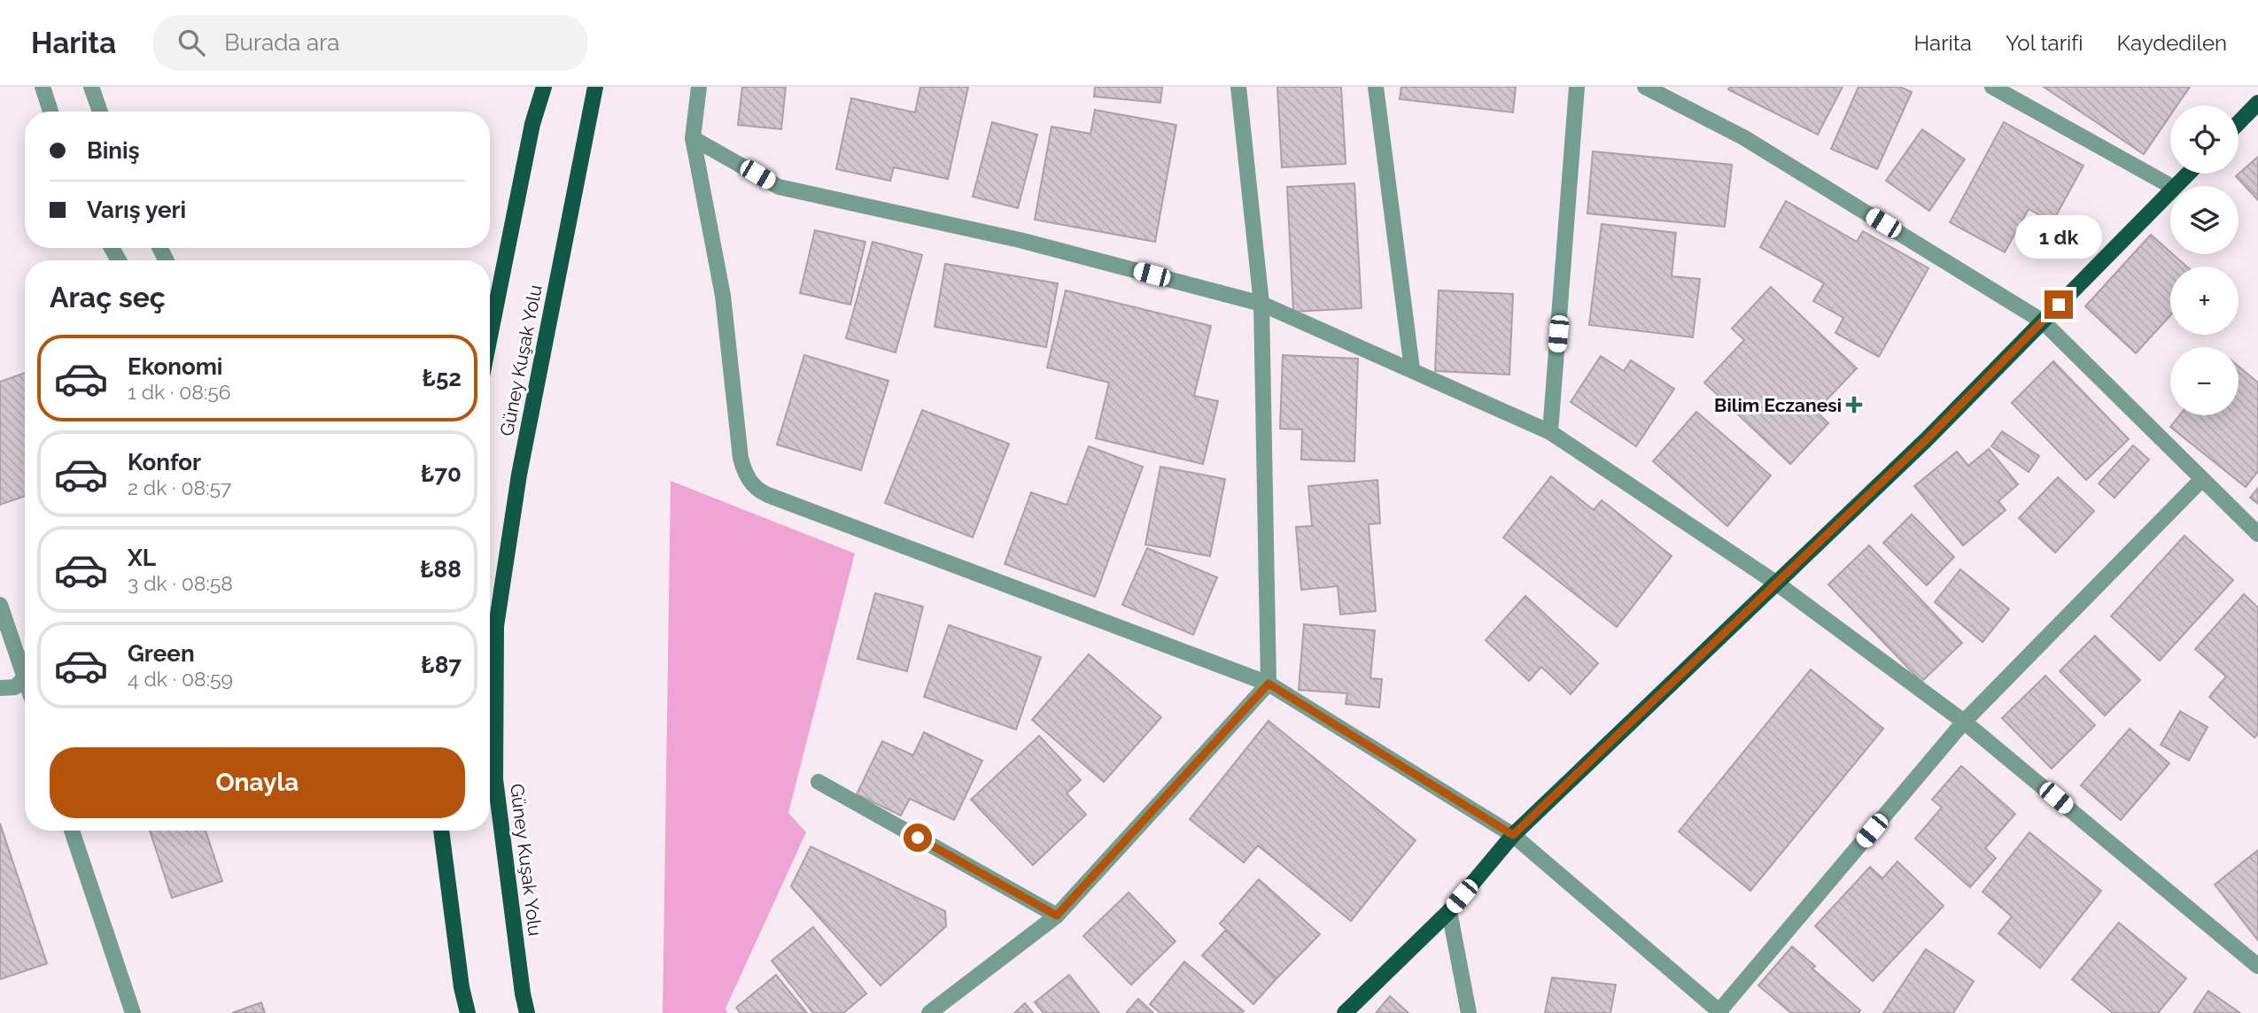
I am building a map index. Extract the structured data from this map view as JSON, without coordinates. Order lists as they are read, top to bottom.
{
  "streets": {
    "main road": ["Güney Kuşak Yolu"]
  },
  "places": {
    "health": ["Bilim Eczanesi"]
  },
  "page": {
    "header": "Harita",
    "search": "Burada ara",
    "nav": ["Harita", "Yol tarifi", "Kaydedilen"],
    "map_buttons": ["+", "−"],
    "banner": ["Biniş", "Varış yeri"],
    "bubble": "1 dk",
    "heading": "Araç seç",
    "list": [
      {
        "name": "Ekonomi",
        "note": "1 dk · 08:56",
        "value": "₺52"
      },
      {
        "name": "Konfor",
        "note": "2 dk · 08:57",
        "value": "₺70"
      },
      {
        "name": "XL",
        "note": "3 dk · 08:58",
        "value": "₺88"
      },
      {
        "name": "Green",
        "note": "4 dk · 08:59",
        "value": "₺87"
      }
    ],
    "buttons": "Onayla"
  }
}
